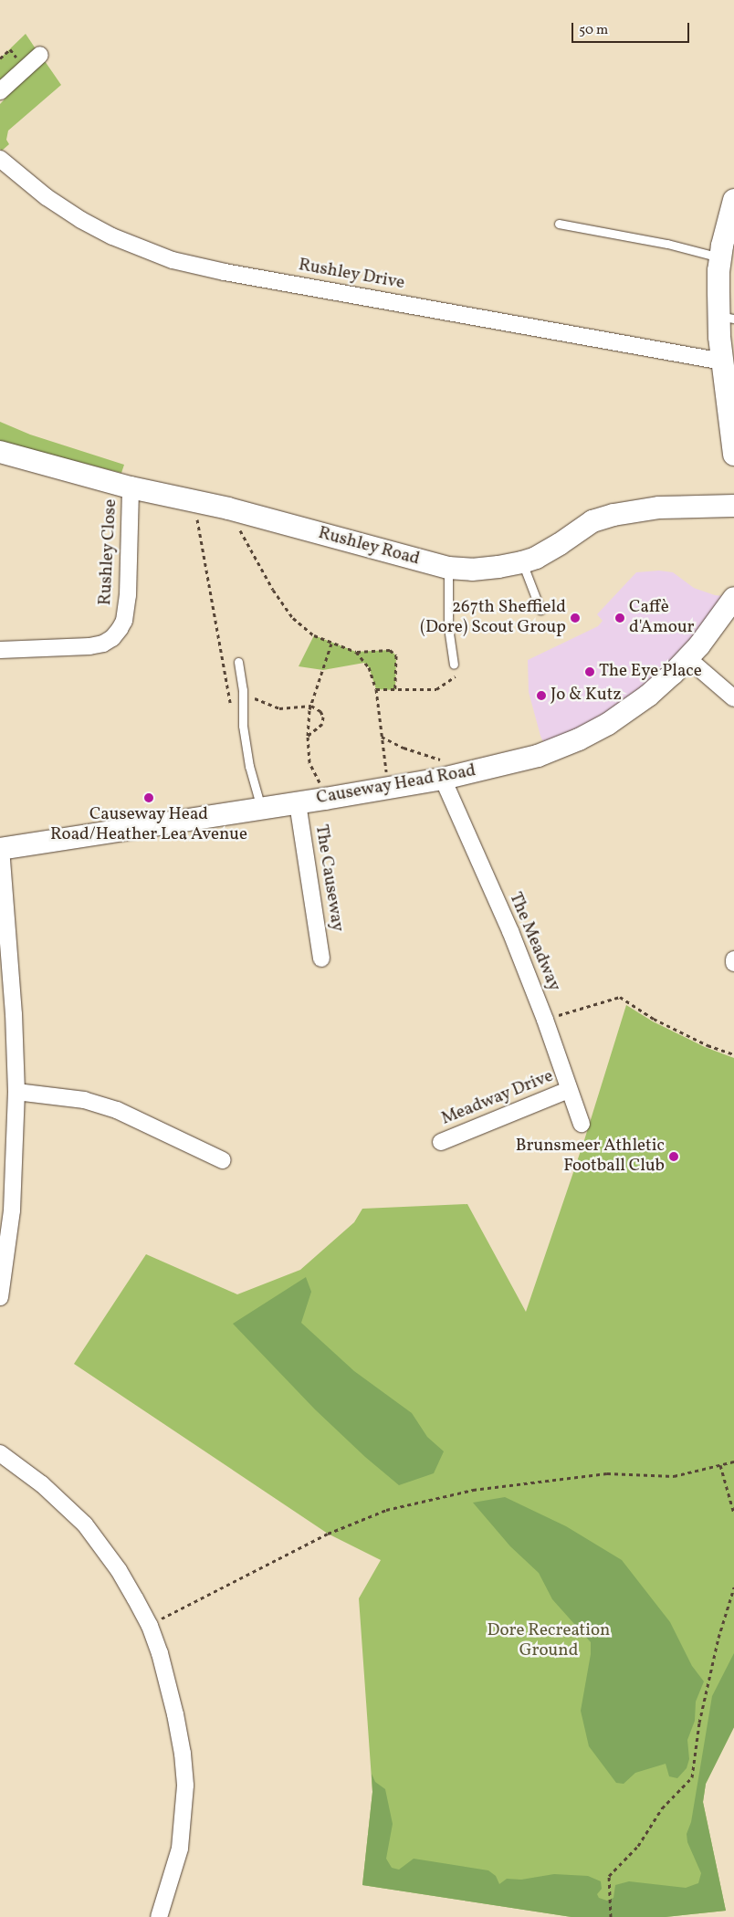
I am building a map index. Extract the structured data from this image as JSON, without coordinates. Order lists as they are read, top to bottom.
{
  "streets": {
    "street": [
      "Rushley Drive",
      "Rushley Road",
      "Rushley Close",
      "Causeway Head Road",
      "The Causeway",
      "The Meadway",
      "Meadway Drive"
    ]
  },
  "crossings": [
    ["Rushley Road", "Rushley Close"],
    ["Causeway Head Road", "The Causeway"],
    ["Causeway Head Road", "The Meadway"],
    ["The Meadway", "Meadway Drive"]
  ],
  "parks": ["Dore Recreation Ground"],
  "places": [
    "267th Sheffield (Dore) Scout Group",
    "Caffè d'Amour",
    "The Eye Place",
    "Jo & Kutz",
    "Causeway Head Road/Heather Lea Avenue",
    "Brunsmeer Athletic Football Club"
  ],
  "scale_bar": "50 m"
}
